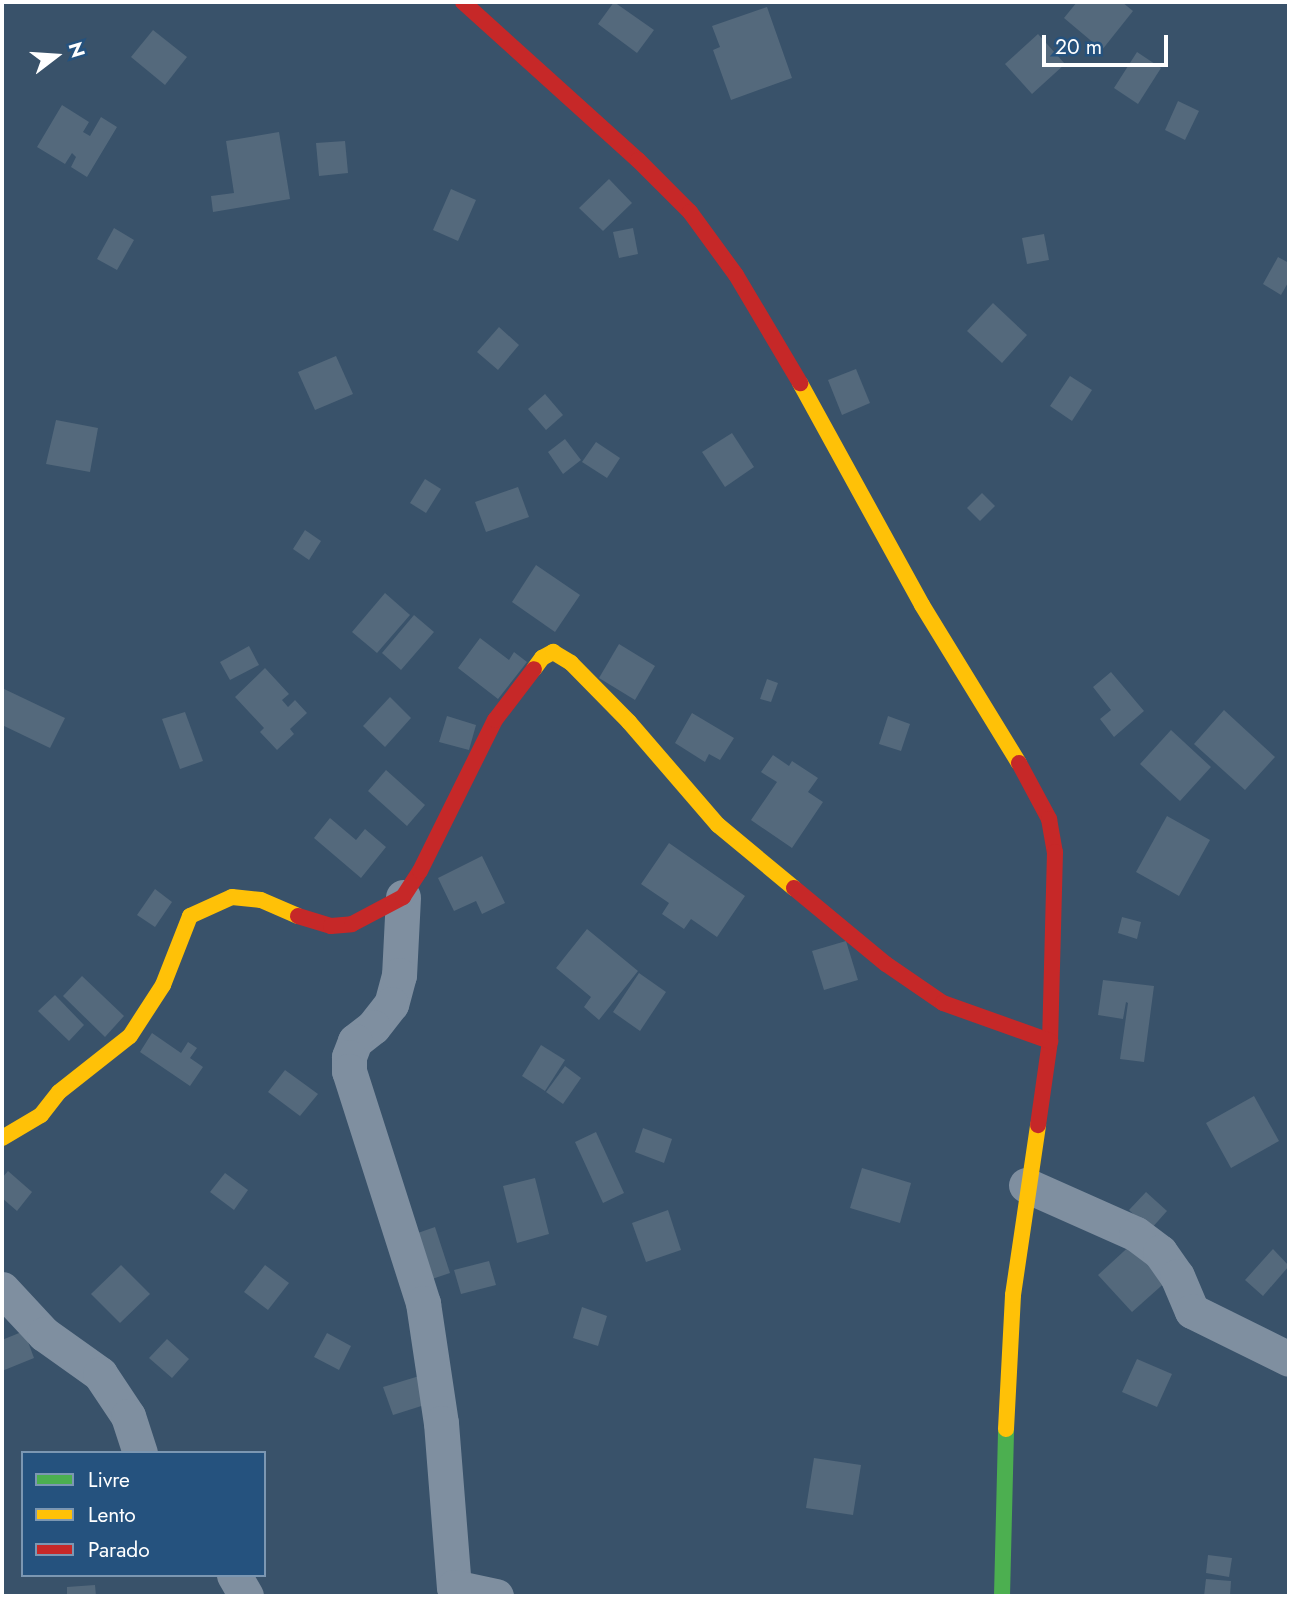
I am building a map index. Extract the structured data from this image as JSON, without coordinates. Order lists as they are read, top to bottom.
{
  "legend": ["Livre", "Lento", "Parado"],
  "scale_bar": "20 m",
  "north": "right"
}
